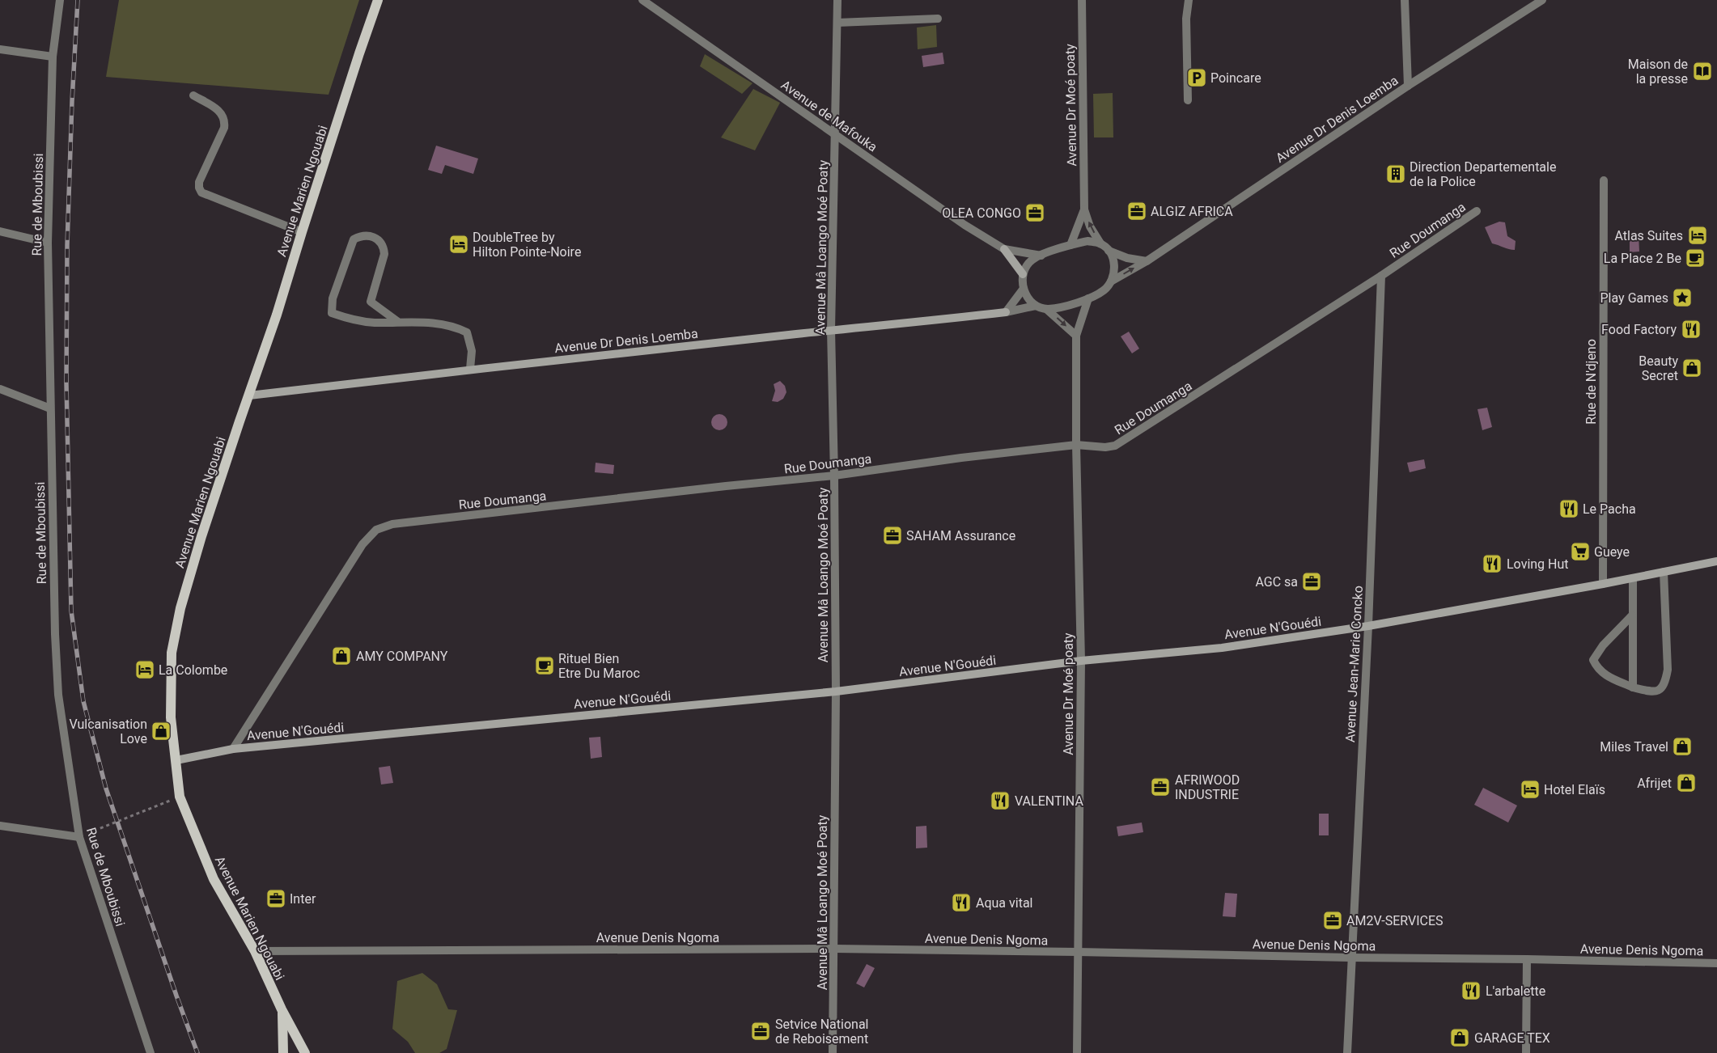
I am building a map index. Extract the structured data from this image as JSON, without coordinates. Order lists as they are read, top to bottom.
{
  "streets": {
    "main road": ["Avenue Marien Ngouabi"],
    "street": [
      "Avenue Dr Moé poaty",
      "Avenue de Mafouka",
      "Avenue Dr Denis Loemba",
      "Rue de Mboubissi",
      "Rue Doumanga",
      "Avenue Mâ Loango Moé Poaty",
      "Rue de N'djeno",
      "Avenue N'Gouédi",
      "Avenue Jean-Marie Concko",
      "Avenue Denis Ngoma"
    ]
  },
  "crossings": [
    ["Avenue Dr Moé poaty", "Avenue de Mafouka"],
    ["Avenue Dr Moé poaty", "Avenue Dr Denis Loemba"],
    ["Avenue Dr Moé poaty", "Rue Doumanga"],
    ["Avenue Dr Moé poaty", "Avenue N'Gouédi"],
    ["Avenue Dr Moé poaty", "Avenue Denis Ngoma"],
    ["Avenue de Mafouka", "Avenue Dr Denis Loemba"],
    ["Avenue de Mafouka", "Avenue Mâ Loango Moé Poaty"],
    ["Avenue Dr Denis Loemba", "Avenue Marien Ngouabi"],
    ["Avenue Dr Denis Loemba", "Avenue Mâ Loango Moé Poaty"],
    ["Avenue Marien Ngouabi", "Avenue N'Gouédi"],
    ["Avenue Marien Ngouabi", "Avenue Denis Ngoma"],
    ["Rue Doumanga", "Avenue Mâ Loango Moé Poaty"],
    ["Rue Doumanga", "Avenue N'Gouédi"],
    ["Rue Doumanga", "Avenue Jean-Marie Concko"],
    ["Avenue Mâ Loango Moé Poaty", "Avenue N'Gouédi"],
    ["Avenue Mâ Loango Moé Poaty", "Avenue Denis Ngoma"],
    ["Rue de N'djeno", "Avenue N'Gouédi"],
    ["Avenue N'Gouédi", "Avenue Jean-Marie Concko"],
    ["Avenue Jean-Marie Concko", "Avenue Denis Ngoma"]
  ],
  "places": {
    "library": ["Maison de la presse"],
    "parking": ["Poincare"],
    "building": ["Direction Departementale de la Police"],
    "office": [
      "ALGIZ AFRICA",
      "OLEA CONGO",
      "SAHAM Assurance",
      "AGC sa",
      "AFRIWOOD INDUSTRIE",
      "Inter",
      "AM2V-SERVICES",
      "Setvice National de Reboisement"
    ],
    "hotel": [
      "Atlas Suites",
      "DoubleTree by Hilton Pointe-Noire",
      "La Colombe",
      "Hotel Elaïs"
    ],
    "cafe": ["La Place 2 Be", "Rituel Bien Etre Du Maroc"],
    "place": ["Play Games"],
    "restaurant": [
      "Food Factory",
      "Le Pacha",
      "Loving Hut",
      "VALENTINA",
      "Aqua vital",
      "L'arbalette"
    ],
    "shop": [
      "Beauty Secret",
      "AMY COMPANY",
      "Vulcanisation Love",
      "Miles Travel",
      "Afrijet",
      "GARAGE TEX"
    ],
    "supermarket": ["Gueye"]
  }
}
